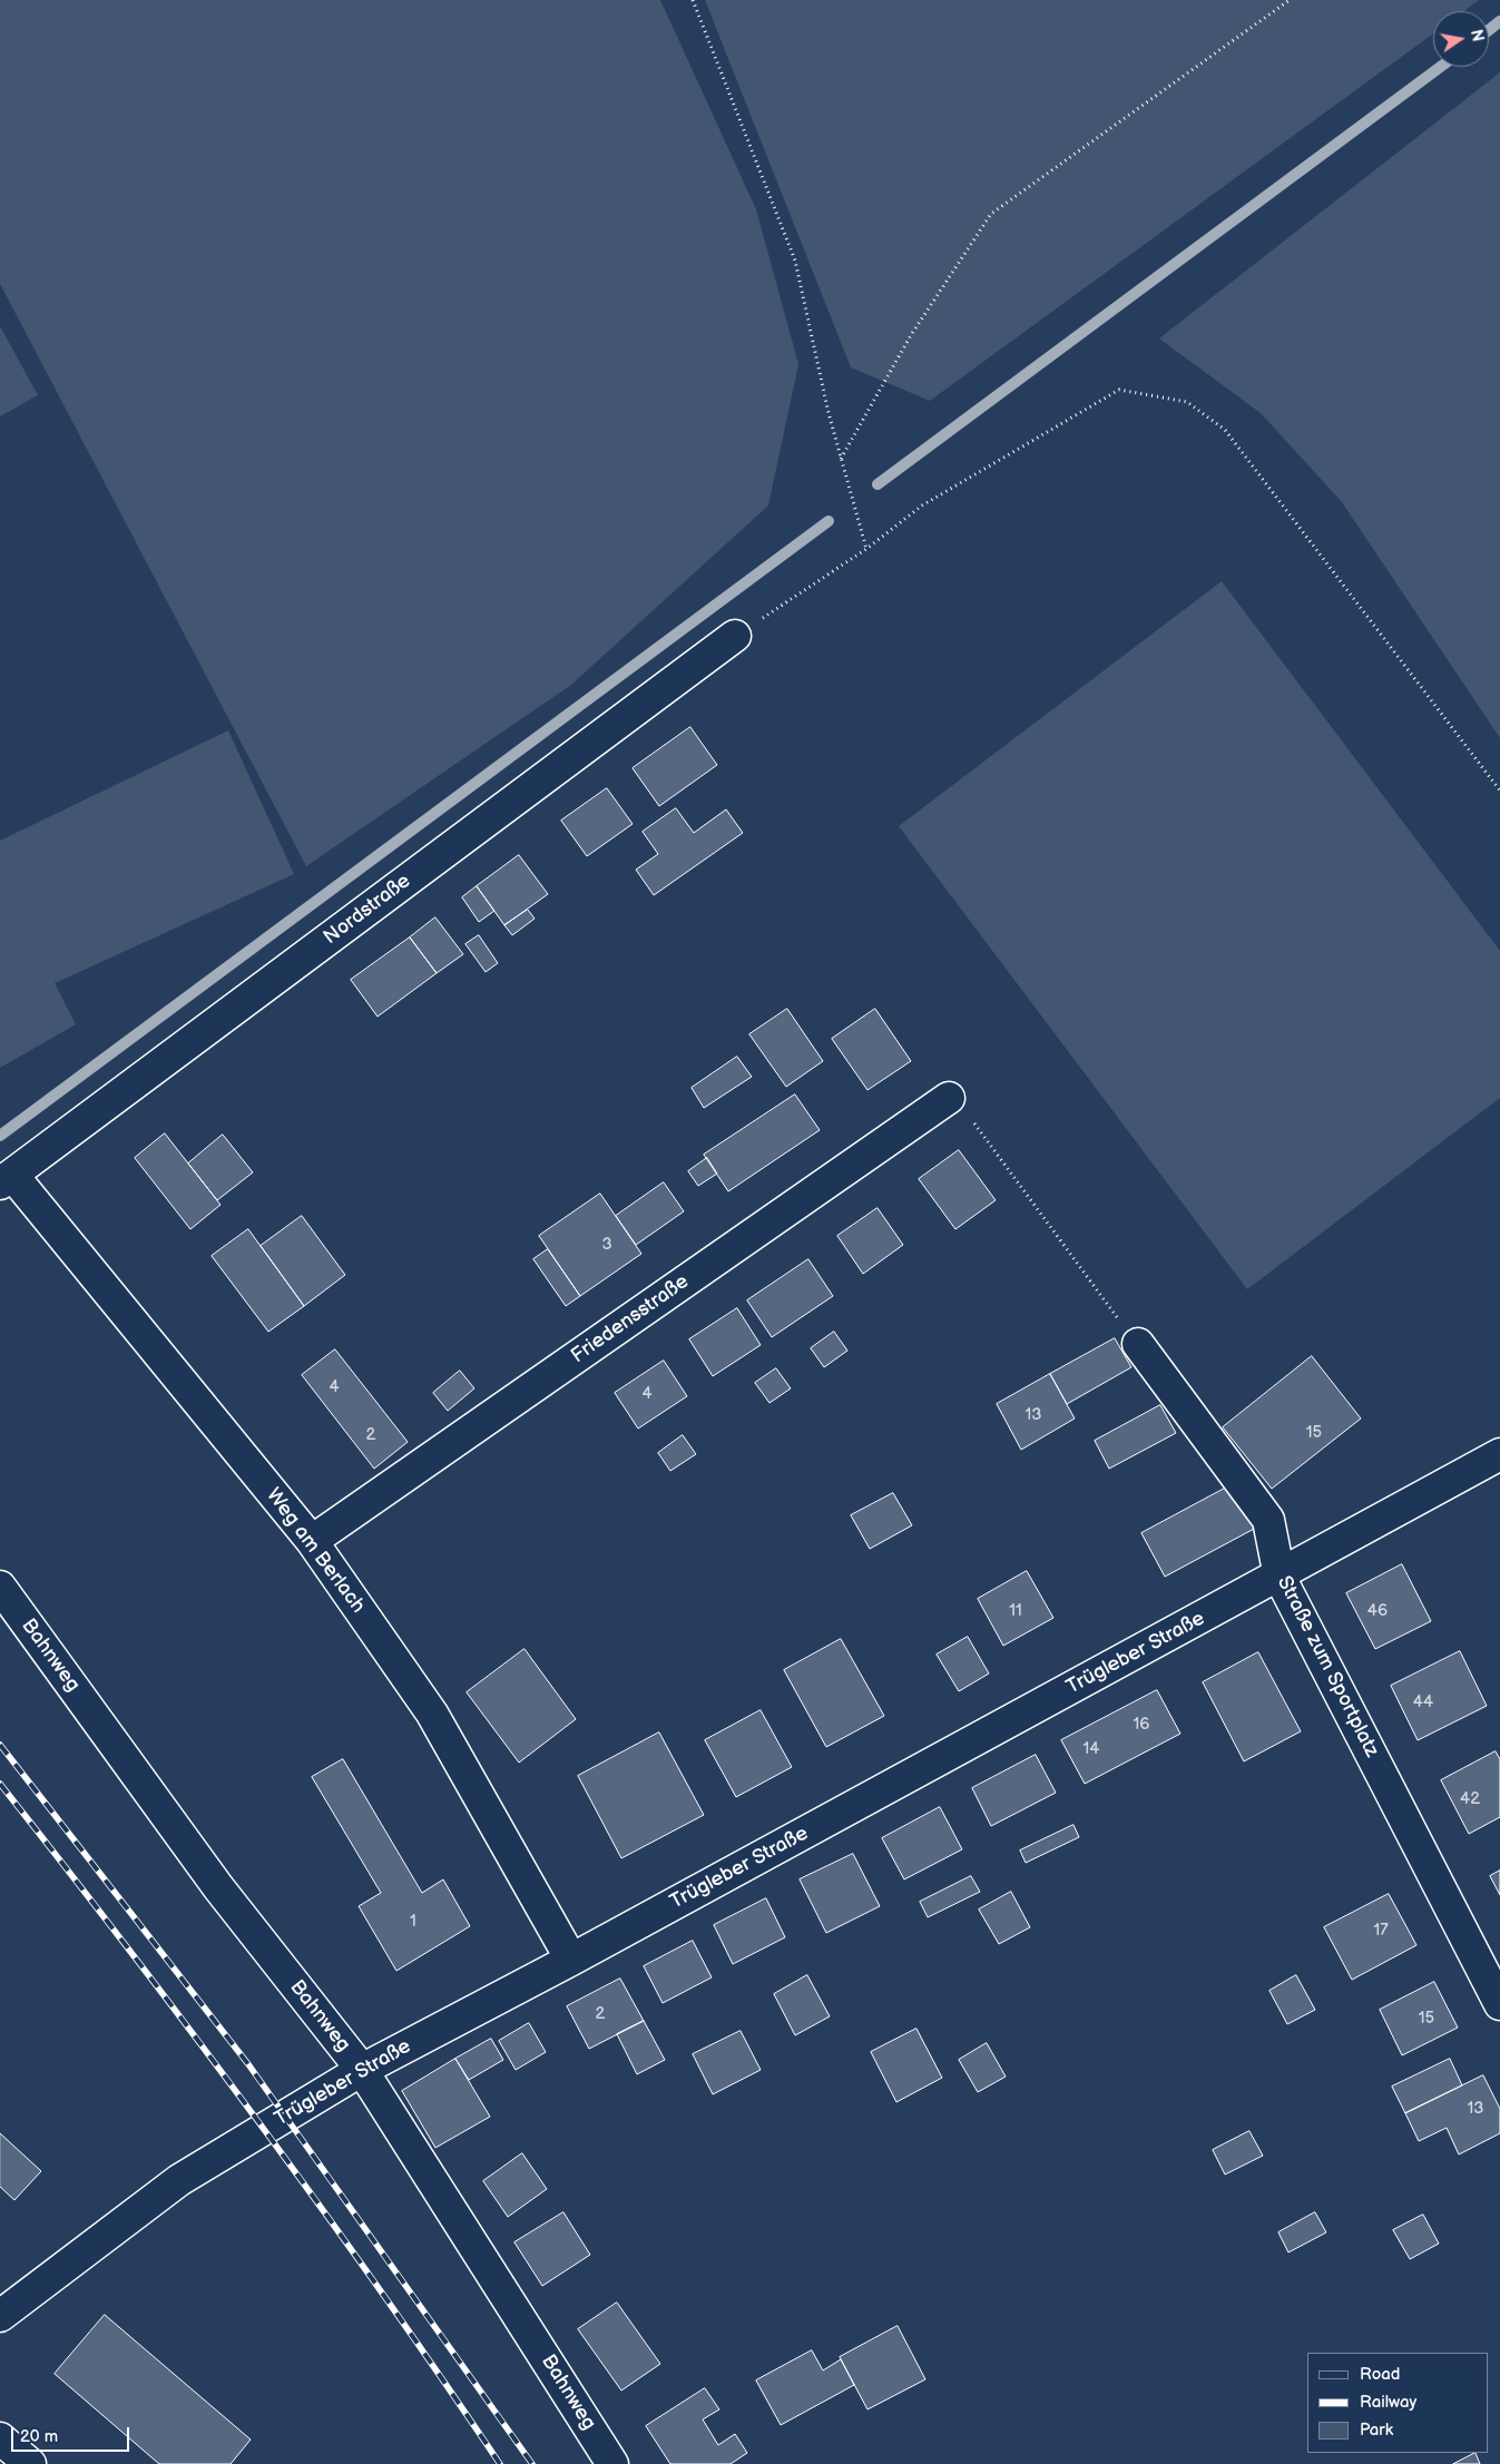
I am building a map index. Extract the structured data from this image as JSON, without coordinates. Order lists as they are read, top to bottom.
{
  "streets": {
    "street": [
      "Nordstraße",
      "Friedensstraße",
      "Weg am Berlach",
      "Trügleber Straße",
      "Bahnweg",
      "Straße zum Sportplatz"
    ]
  },
  "crossings": [
    ["Nordstraße", "Weg am Berlach"],
    ["Friedensstraße", "Weg am Berlach"],
    ["Weg am Berlach", "Trügleber Straße"],
    ["Trügleber Straße", "Bahnweg"],
    ["Trügleber Straße", "Straße zum Sportplatz"]
  ],
  "house_numbers": [
    "3",
    "4",
    "4",
    "13",
    "15",
    "2",
    "11",
    "46",
    "44",
    "16",
    "14",
    "42",
    "1",
    "17",
    "2",
    "15",
    "13"
  ],
  "legend": ["Road", "Railway", "Park"],
  "scale_bar": "20 m",
  "north": "right"
}
